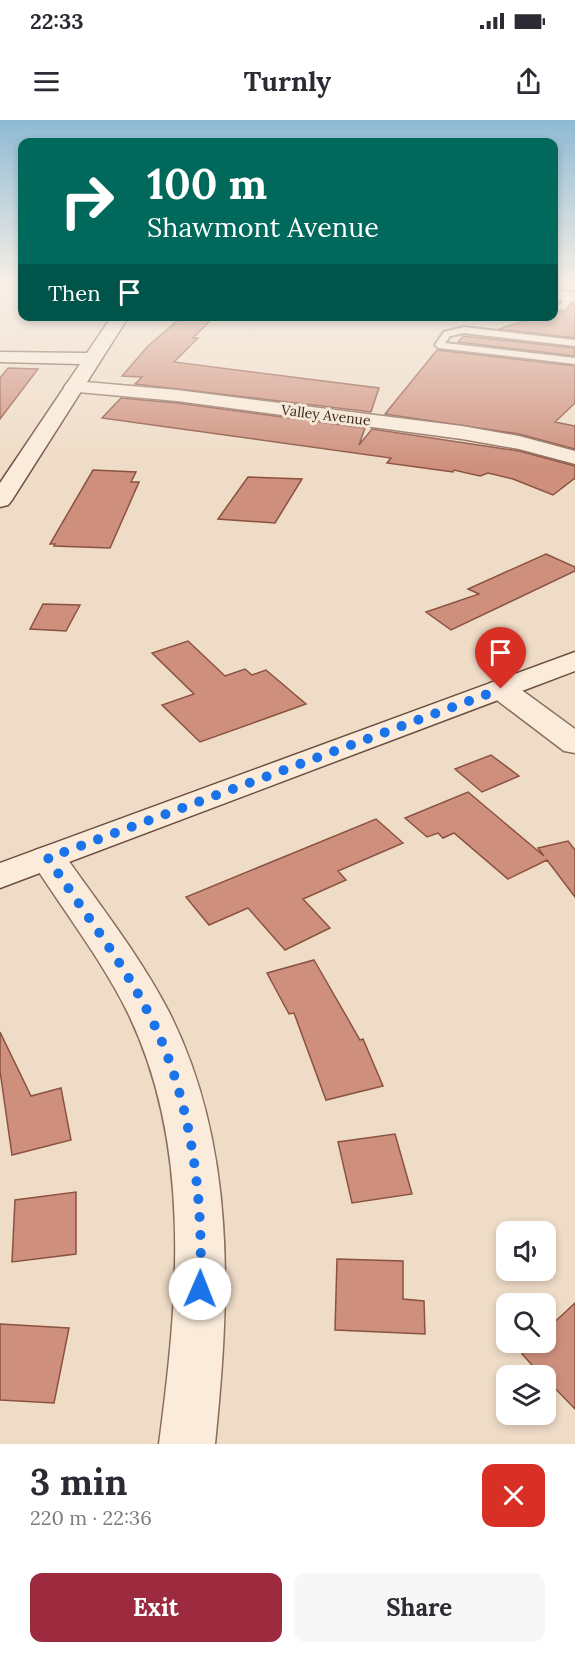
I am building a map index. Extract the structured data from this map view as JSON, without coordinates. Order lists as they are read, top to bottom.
{
  "streets": {
    "street": ["Valley Avenue"]
  },
  "page": {
    "status": "22:33",
    "header": "Turnly",
    "turn": ["100 m", "Shawmont Avenue"],
    "then": "Then",
    "heading": ["3 min", "220 m · 22:36"],
    "buttons": ["Exit", "Share"]
  }
}
